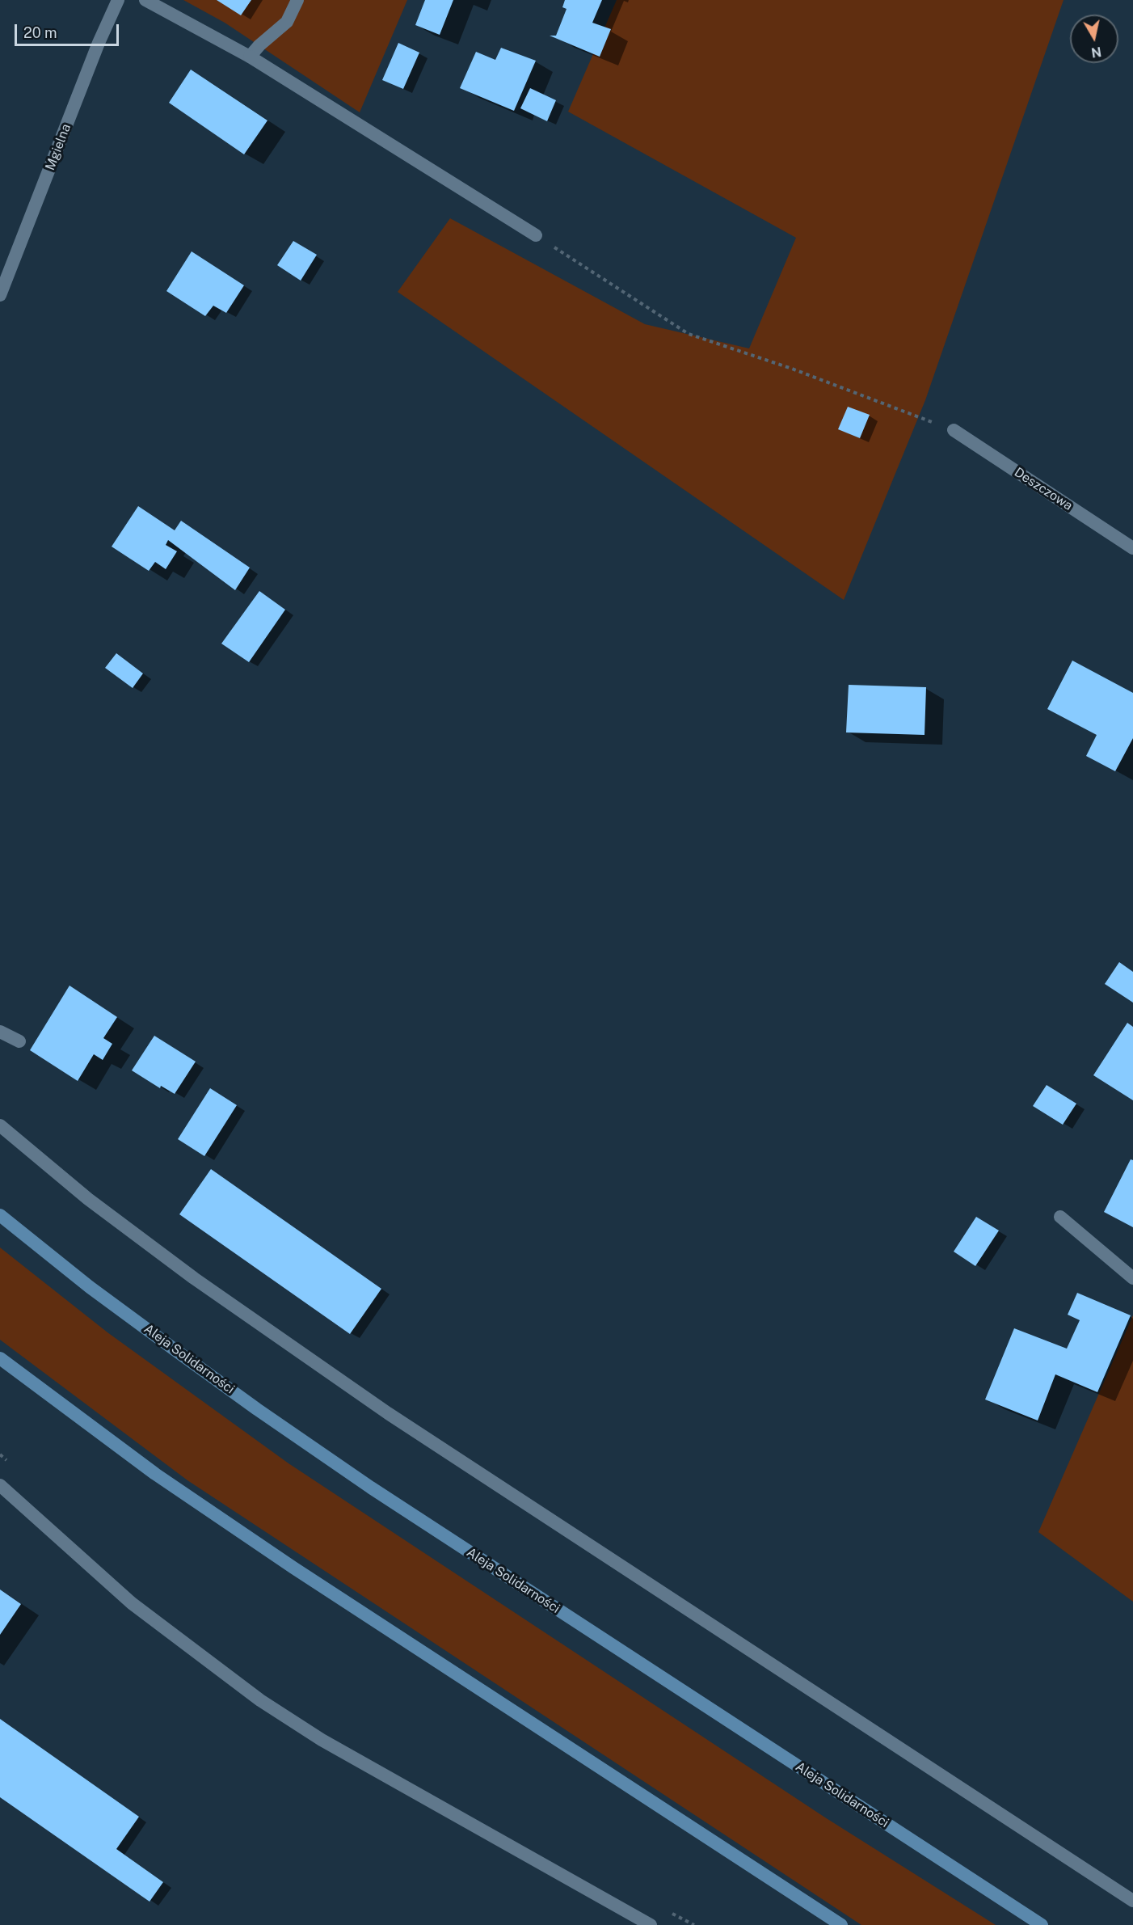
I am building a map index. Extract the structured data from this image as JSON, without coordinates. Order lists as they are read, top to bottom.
{
  "streets": {
    "main road": ["Aleja Solidarności"],
    "street": ["Mgielna", "Deszczowa"]
  },
  "scale_bar": "20 m",
  "north": "bottom"
}
